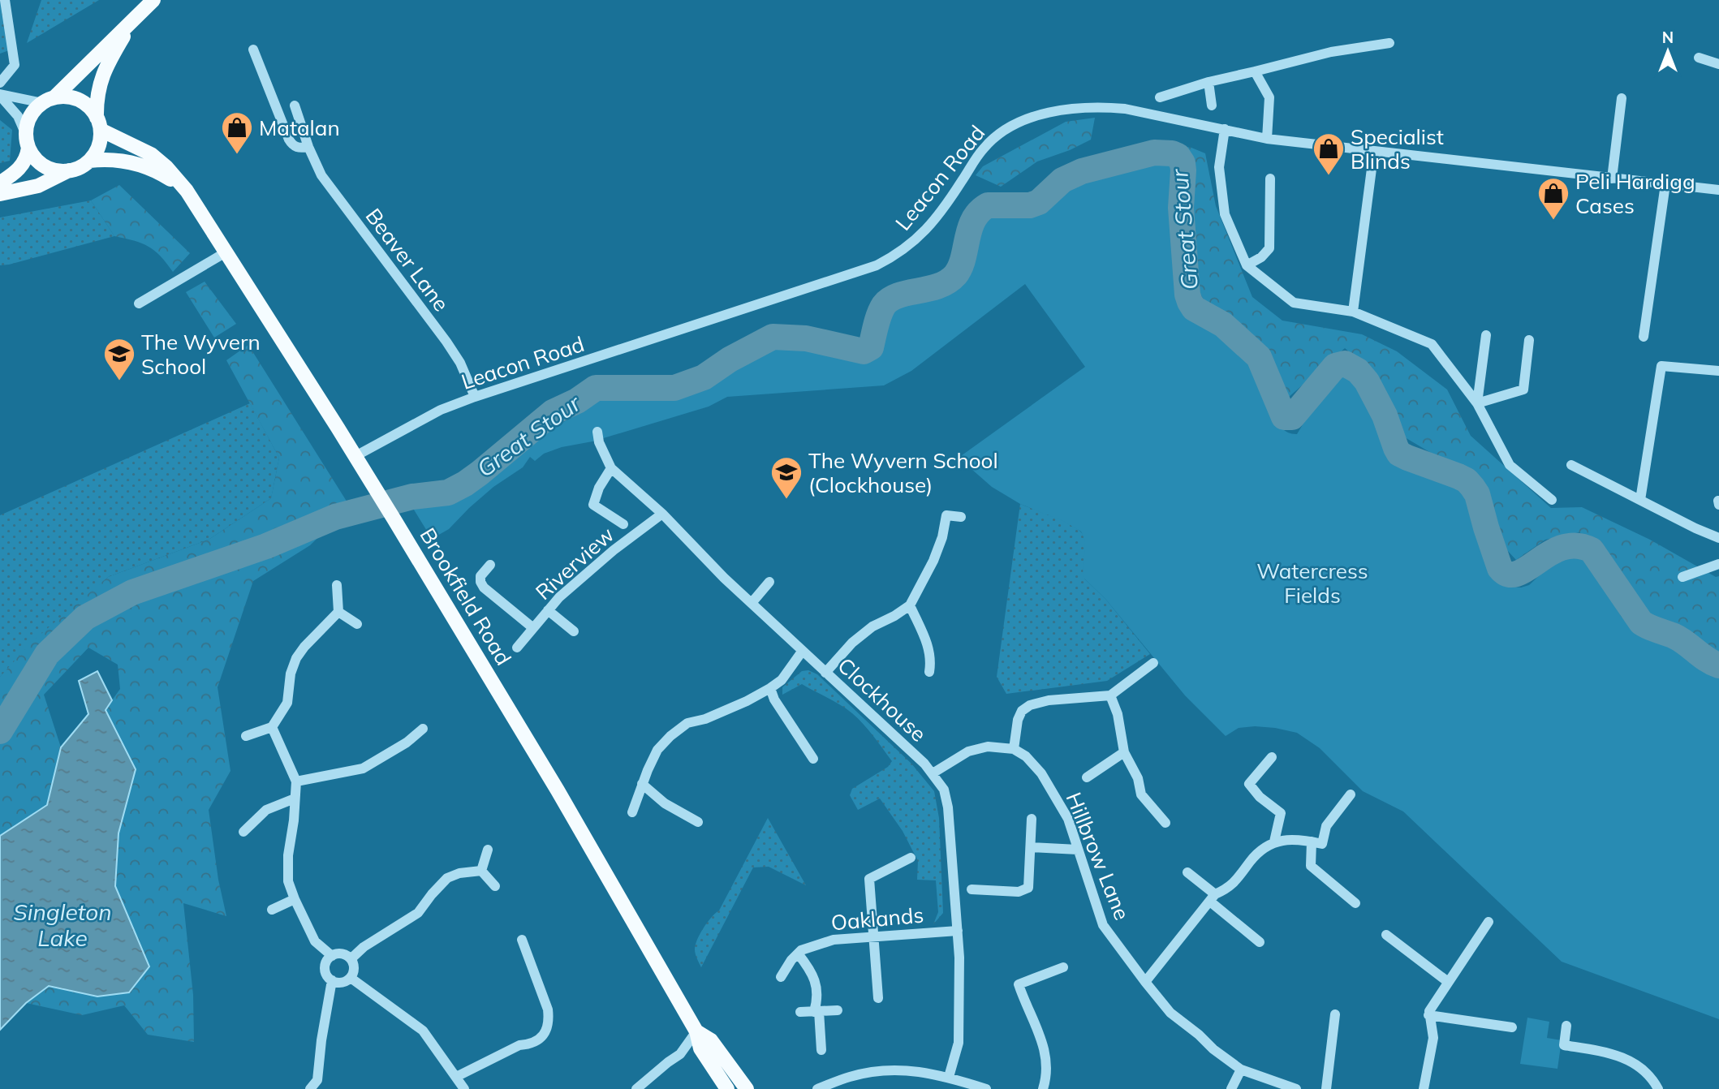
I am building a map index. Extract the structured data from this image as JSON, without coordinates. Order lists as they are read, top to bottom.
{
  "streets": {
    "main road": ["Brookfield Road"],
    "street": [
      "Leacon Road",
      "Beaver Lane",
      "Riverview",
      "Clockhouse",
      "Hillbrow Lane",
      "Oaklands"
    ]
  },
  "crossings": [
    ["Leacon Road", "Beaver Lane"],
    ["Leacon Road", "Brookfield Road"],
    ["Riverview", "Clockhouse"],
    ["Clockhouse", "Oaklands"]
  ],
  "water": ["Great Stour", "Singleton Lake"],
  "parks": ["Watercress Fields"],
  "places": {
    "shop": ["Matalan", "Specialist Blinds", "Peli Hardigg Cases"],
    "school or university": ["The Wyvern School", "The Wyvern School (Clockhouse)"]
  },
  "north": "top"
}
